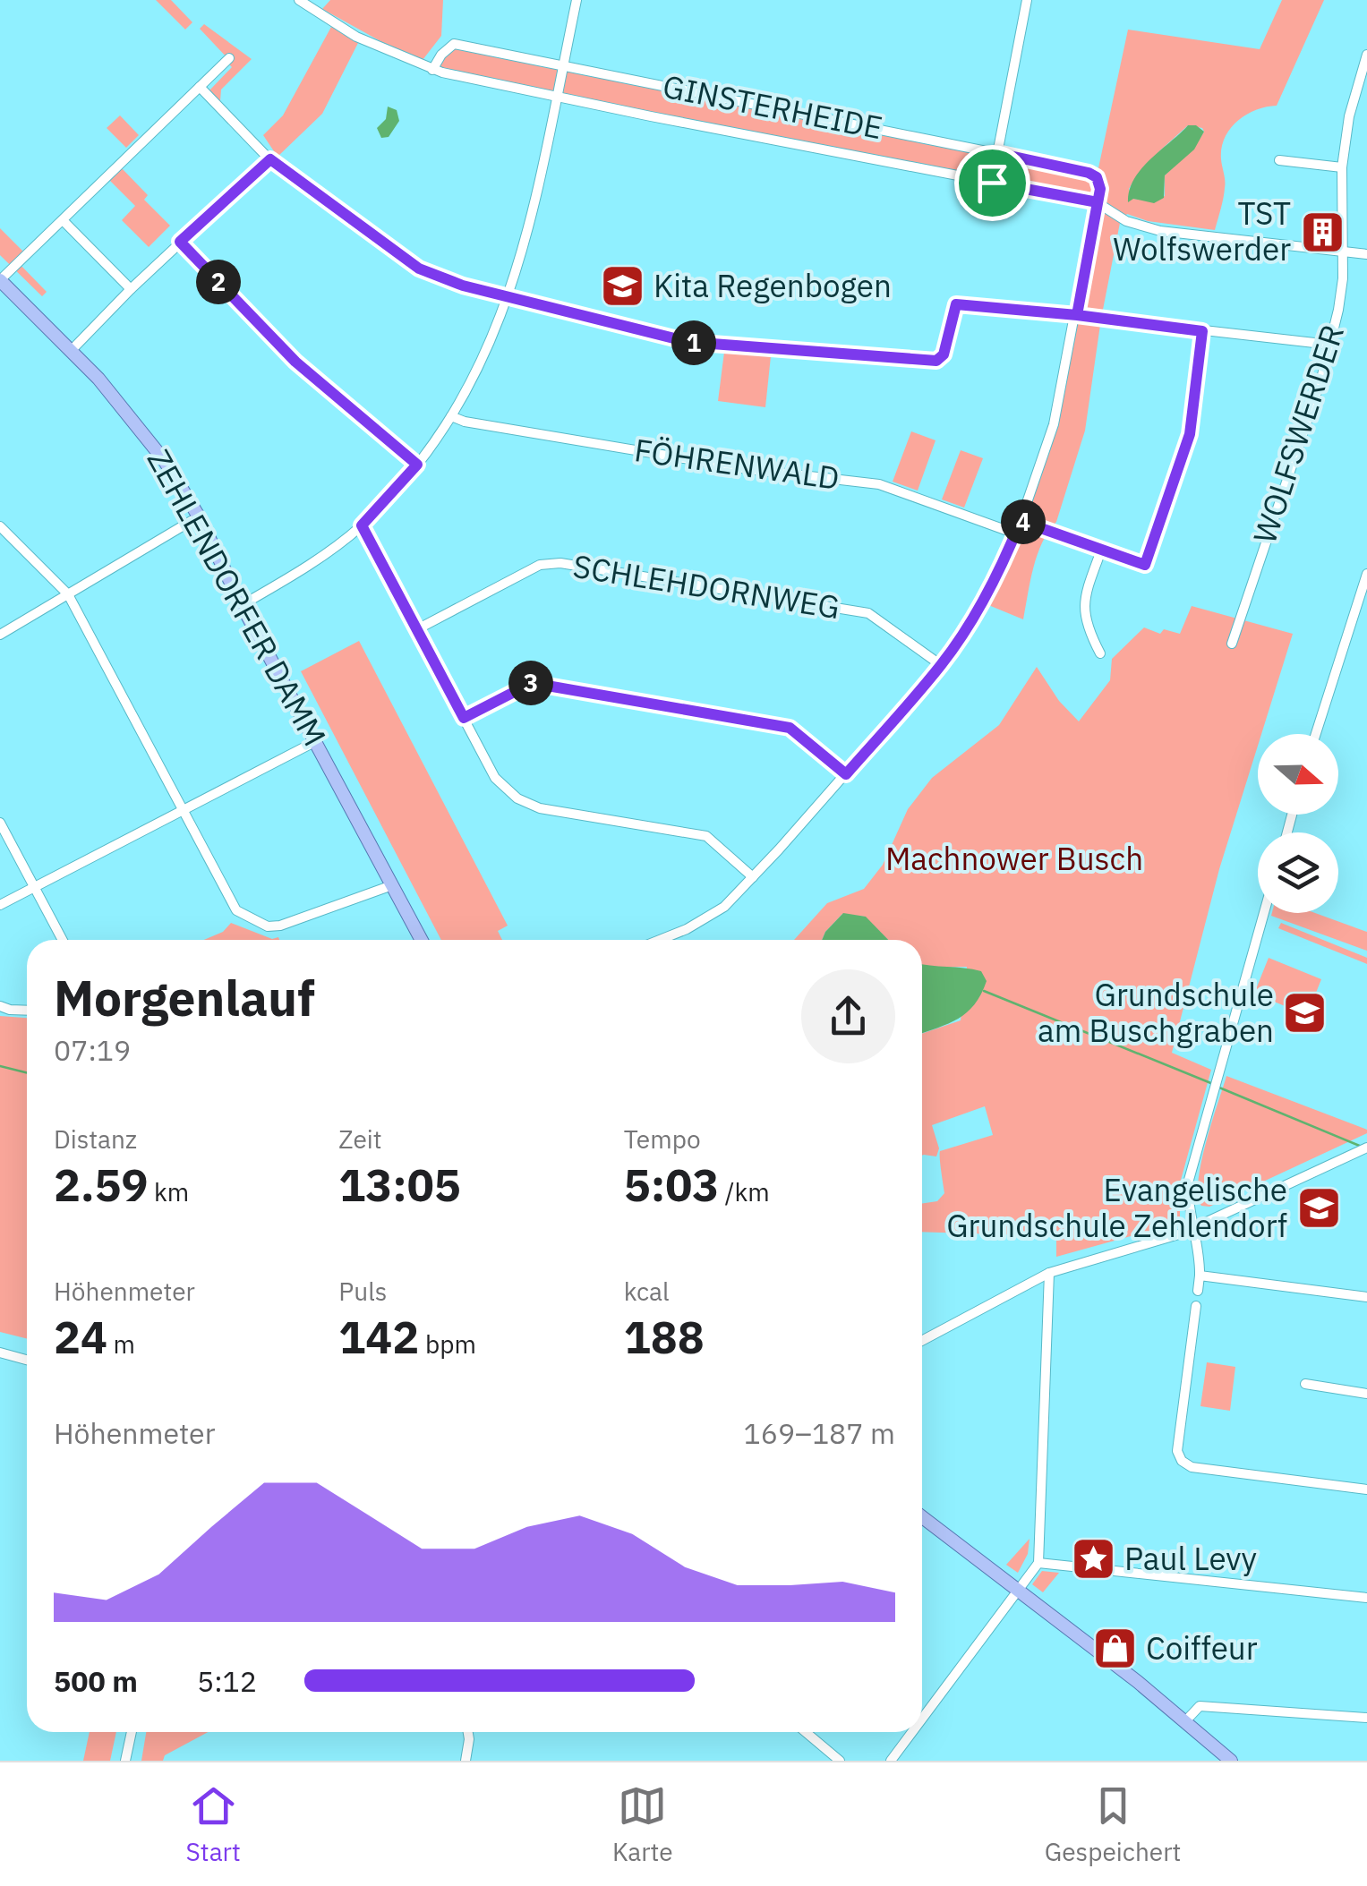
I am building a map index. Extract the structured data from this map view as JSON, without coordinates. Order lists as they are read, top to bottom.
{
  "streets": {
    "main road": ["ZEHLENDORFER DAMM"],
    "street": [
      "GINSTERHEIDE",
      "WOLFSWERDER",
      "FÖHRENWALD",
      "SCHLEHDORNWEG"
    ]
  },
  "crossings": [
    ["GINSTERHEIDE", "WOLFSWERDER"]
  ],
  "parks": ["Machnower Busch"],
  "places": {
    "building": ["TST Wolfswerder"],
    "school or university": ["Kita Regenbogen", "Grundschule am Buschgraben", "Evangelische Grundschule Zehlendorf"],
    "place": ["Paul Levy"],
    "shop": ["Coiffeur"]
  },
  "north": "right",
  "page": {
    "pins": [
      "2",
      "1",
      "4",
      "3"
    ],
    "heading": ["Morgenlauf", "07:19"],
    "stats": [
      ["Distanz", "2.59 km"],
      ["Zeit", "13:05"],
      ["Tempo", "5:03 /km"],
      ["Höhenmeter", "24 m"],
      ["Puls", "142 bpm"],
      ["kcal", "188"]
    ],
    "chart": ["Höhenmeter", "169–187 m"],
    "list": [
      {
        "name": "500 m",
        "note": "5:12"
      }
    ],
    "tabs": ["Start", "Karte", "Gespeichert"]
  }
}
